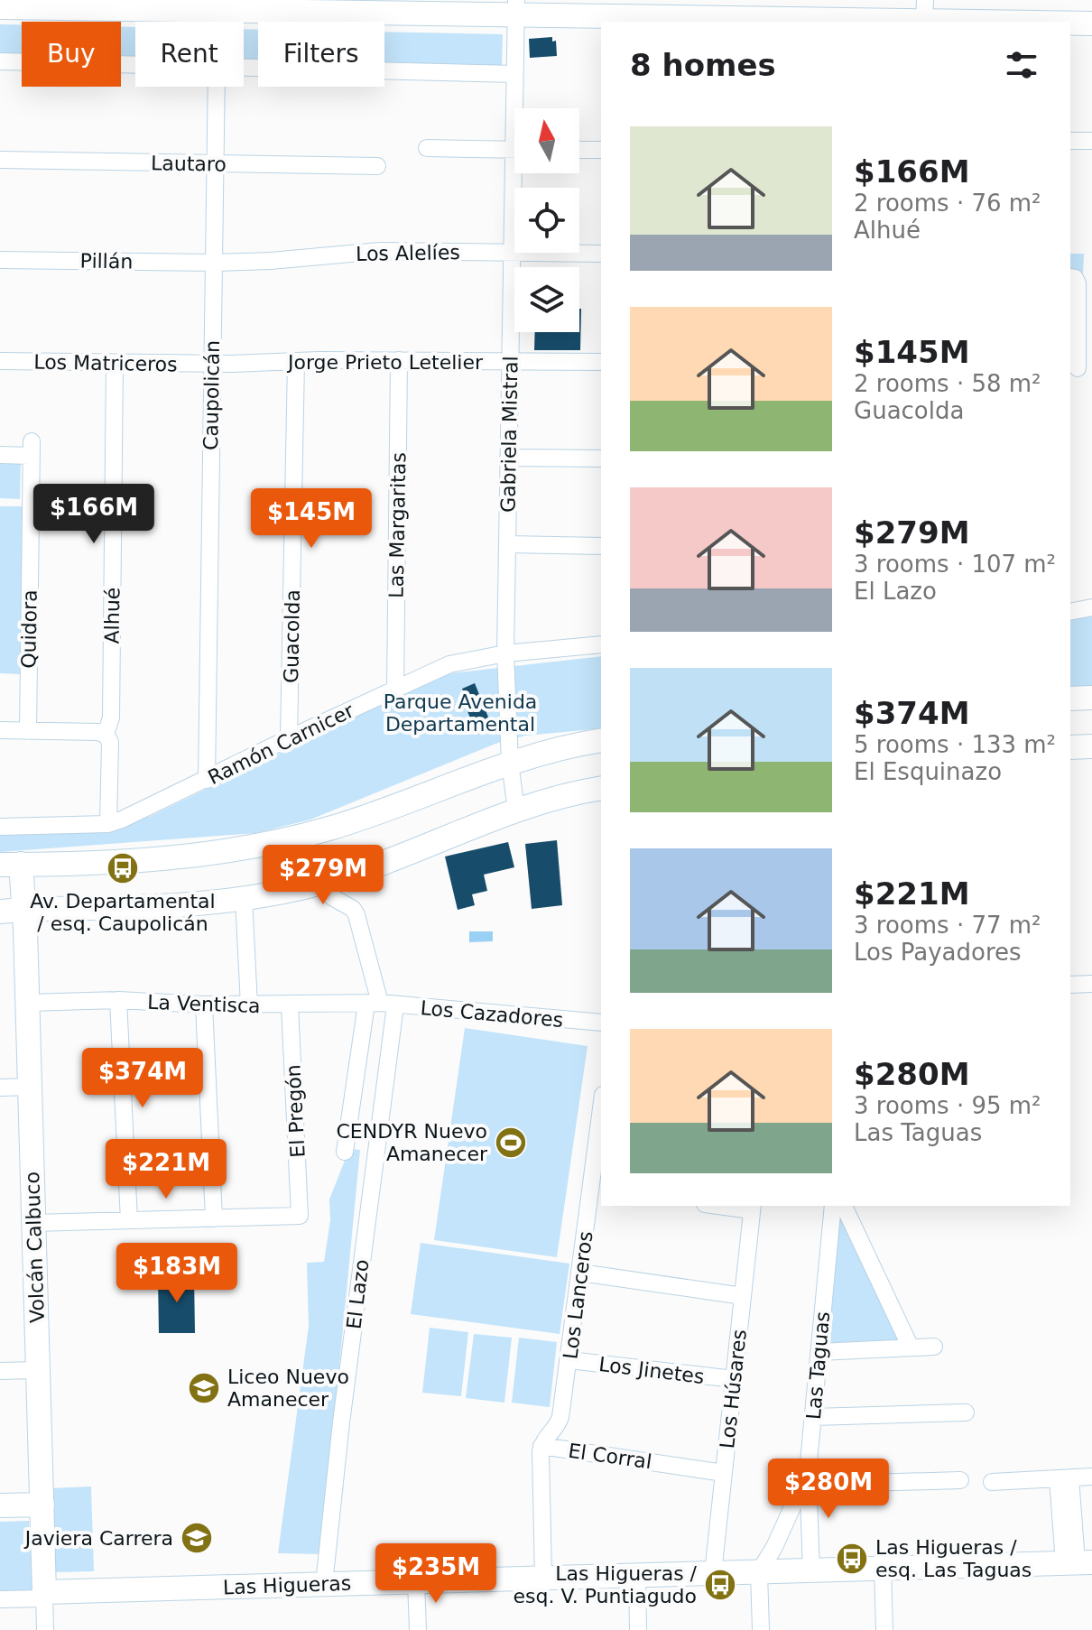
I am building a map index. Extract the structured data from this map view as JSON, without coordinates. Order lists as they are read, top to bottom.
{
  "streets": {
    "street": [
      "Lautaro",
      "Los Alelíes",
      "Pillán",
      "Jorge Prieto Letelier",
      "Los Matriceros",
      "Caupolicán",
      "Gabriela Mistral",
      "Las Margaritas",
      "Alhué",
      "Quidora",
      "Guacolda",
      "Ramón Carnicer",
      "La Ventisca",
      "Los Cazadores",
      "El Pregón",
      "Volcán Calbuco",
      "El Lazo",
      "Los Lanceros",
      "Las Taguas",
      "Los Jinetes",
      "Los Húsares",
      "El Corral",
      "Las Higueras"
    ]
  },
  "crossings": [
    ["Lautaro", "Caupolicán"],
    ["Los Alelíes", "Pillán"],
    ["Los Alelíes", "Caupolicán"],
    ["Los Alelíes", "Gabriela Mistral"],
    ["Pillán", "Caupolicán"],
    ["Jorge Prieto Letelier", "Los Matriceros"],
    ["Jorge Prieto Letelier", "Caupolicán"],
    ["Jorge Prieto Letelier", "Gabriela Mistral"],
    ["Jorge Prieto Letelier", "Las Margaritas"],
    ["Jorge Prieto Letelier", "Guacolda"],
    ["Los Matriceros", "Caupolicán"],
    ["Los Matriceros", "Alhué"],
    ["Caupolicán", "Ramón Carnicer"],
    ["Gabriela Mistral", "Ramón Carnicer"],
    ["Las Margaritas", "Ramón Carnicer"],
    ["Alhué", "Ramón Carnicer"],
    ["Guacolda", "Ramón Carnicer"],
    ["La Ventisca", "Los Cazadores"],
    ["La Ventisca", "El Pregón"],
    ["La Ventisca", "Volcán Calbuco"],
    ["La Ventisca", "El Lazo"],
    ["Los Cazadores", "El Lazo"],
    ["Volcán Calbuco", "Las Higueras"],
    ["El Lazo", "Las Higueras"],
    ["Los Lanceros", "Los Jinetes"],
    ["Los Lanceros", "El Corral"],
    ["Las Taguas", "Las Higueras"],
    ["Los Jinetes", "Los Húsares"],
    ["Los Húsares", "El Corral"],
    ["Los Húsares", "Las Higueras"],
    ["El Corral", "Las Higueras"]
  ],
  "parks": ["Parque Avenida Departamental"],
  "places": {
    "bus stop": ["Av. Departamental / esq. Caupolicán", "Las Higueras / esq. Las Taguas", "Las Higueras / esq. V. Puntiagudo"],
    "sports": ["CENDYR Nuevo Amanecer"],
    "school or university": ["Liceo Nuevo Amanecer", "Javiera Carrera"]
  },
  "north": "top",
  "page": {
    "chip": ["Buy", "Rent", "Filters"],
    "heading": "8 homes",
    "list": [
      {
        "name": "$166M",
        "note": "2 rooms · 76 m² · Alhué"
      },
      {
        "name": "$145M",
        "note": "2 rooms · 58 m² · Guacolda"
      },
      {
        "name": "$279M",
        "note": "3 rooms · 107 m² · El Lazo"
      },
      {
        "name": "$374M",
        "note": "5 rooms · 133 m² · El Esquinazo"
      },
      {
        "name": "$221M",
        "note": "3 rooms · 77 m² · Los Payadores"
      },
      {
        "name": "$280M",
        "note": "3 rooms · 95 m² · Las Taguas"
      }
    ],
    "price": [
      "$166M",
      "$145M",
      "$279M",
      "$374M",
      "$221M",
      "$183M",
      "$280M",
      "$235M"
    ]
  }
}
